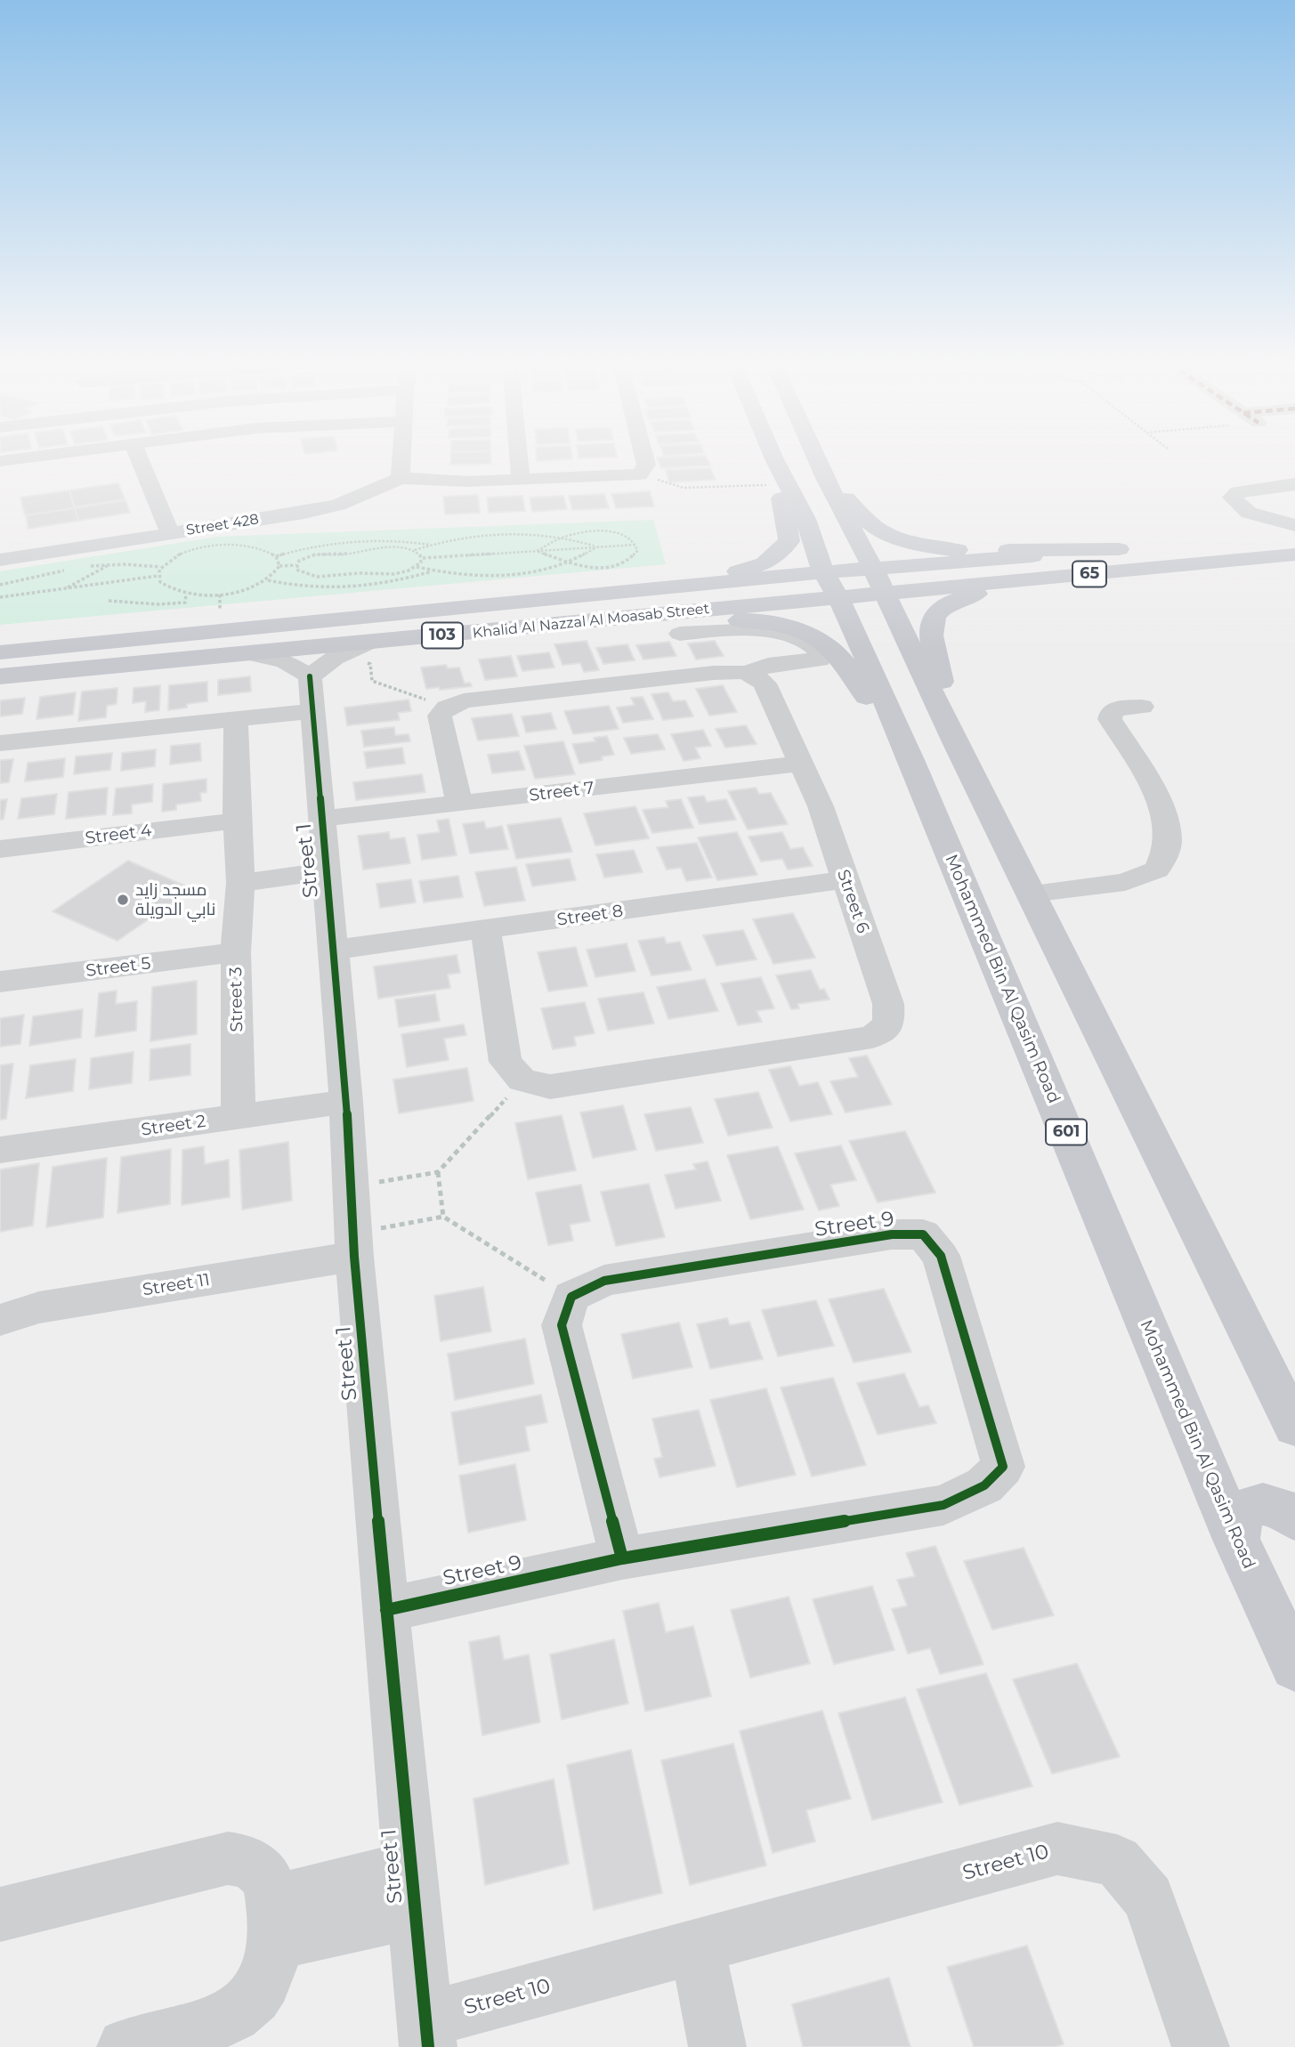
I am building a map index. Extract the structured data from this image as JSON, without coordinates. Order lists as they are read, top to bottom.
{
  "streets": {
    "main road": [
      "65",
      "Khalid Al Nazzal Al Moasab Street",
      "103",
      "Mohammed Bin Al Qasim Road",
      "601"
    ],
    "street": [
      "Street 428",
      "Street 7",
      "Street 4",
      "Street 1",
      "Street 6",
      "Street 8",
      "Street 5",
      "Street 3",
      "Street 2",
      "Street 9",
      "Street 11",
      "Street 10"
    ]
  },
  "crossings": [
    ["65", "Khalid Al Nazzal Al Moasab Street"],
    ["65", "Mohammed Bin Al Qasim Road"],
    ["Khalid Al Nazzal Al Moasab Street", "Mohammed Bin Al Qasim Road"],
    ["Street 7", "Street 1"],
    ["Street 7", "Street 6"],
    ["Street 4", "Street 3"],
    ["Street 1", "Street 8"],
    ["Street 1", "Street 2"],
    ["Street 1", "Street 9"],
    ["Street 1", "Street 11"],
    ["Street 1", "Street 10"],
    ["Street 6", "Street 8"],
    ["Street 5", "Street 3"],
    ["Street 3", "Street 2"]
  ],
  "places": ["مسجد زايد نابي الدويلة"]
}
